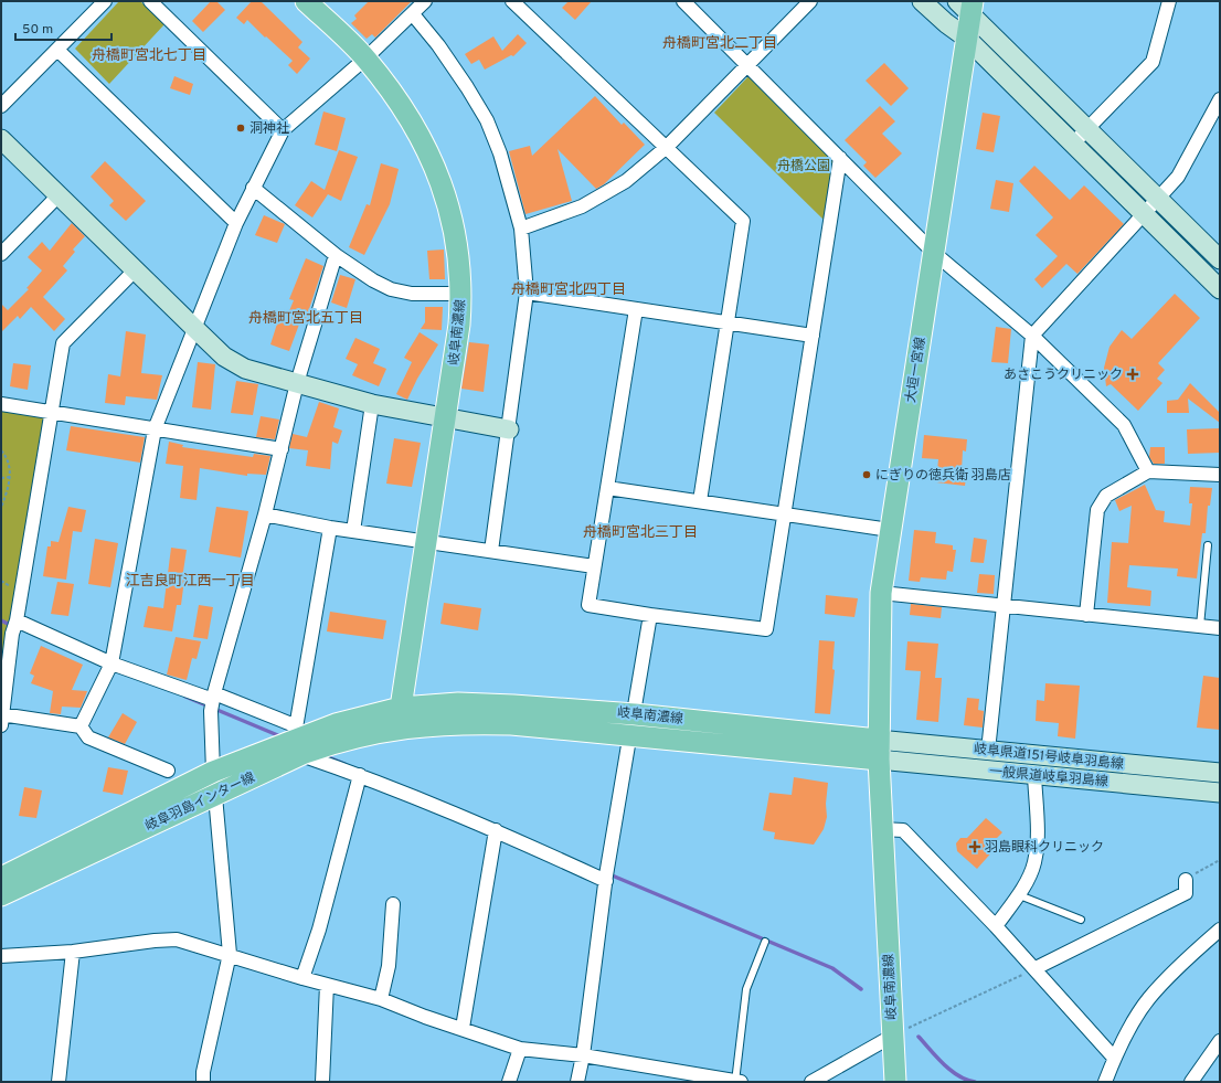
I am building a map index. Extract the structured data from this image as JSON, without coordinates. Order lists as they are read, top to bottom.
{
  "streets": {
    "main road": ["岐阜南濃線", "大垣一宮線", "岐阜羽島インター線"],
    "street": ["岐阜県道151号岐阜羽島線", "一般県道岐阜羽島線"]
  },
  "crossings": [
    ["岐阜南濃線", "大垣一宮線"],
    ["岐阜南濃線", "岐阜県道151号岐阜羽島線"],
    ["岐阜南濃線", "一般県道岐阜羽島線"],
    ["岐阜南濃線", "岐阜羽島インター線"],
    ["大垣一宮線", "岐阜県道151号岐阜羽島線"],
    ["大垣一宮線", "一般県道岐阜羽島線"],
    ["岐阜県道151号岐阜羽島線", "一般県道岐阜羽島線"]
  ],
  "districts": [
    "舟橋町宮北二丁目",
    "舟橋町宮北七丁目",
    "舟橋町宮北四丁目",
    "舟橋町宮北五丁目",
    "舟橋町宮北三丁目",
    "江吉良町江西一丁目"
  ],
  "parks": ["舟橋公園"],
  "places": {
    "other": ["洞神社", "にぎりの徳兵衛 羽島店"],
    "health": ["あさこうクリニック", "羽島眼科クリニック"]
  },
  "scale_bar": "50 m"
}
